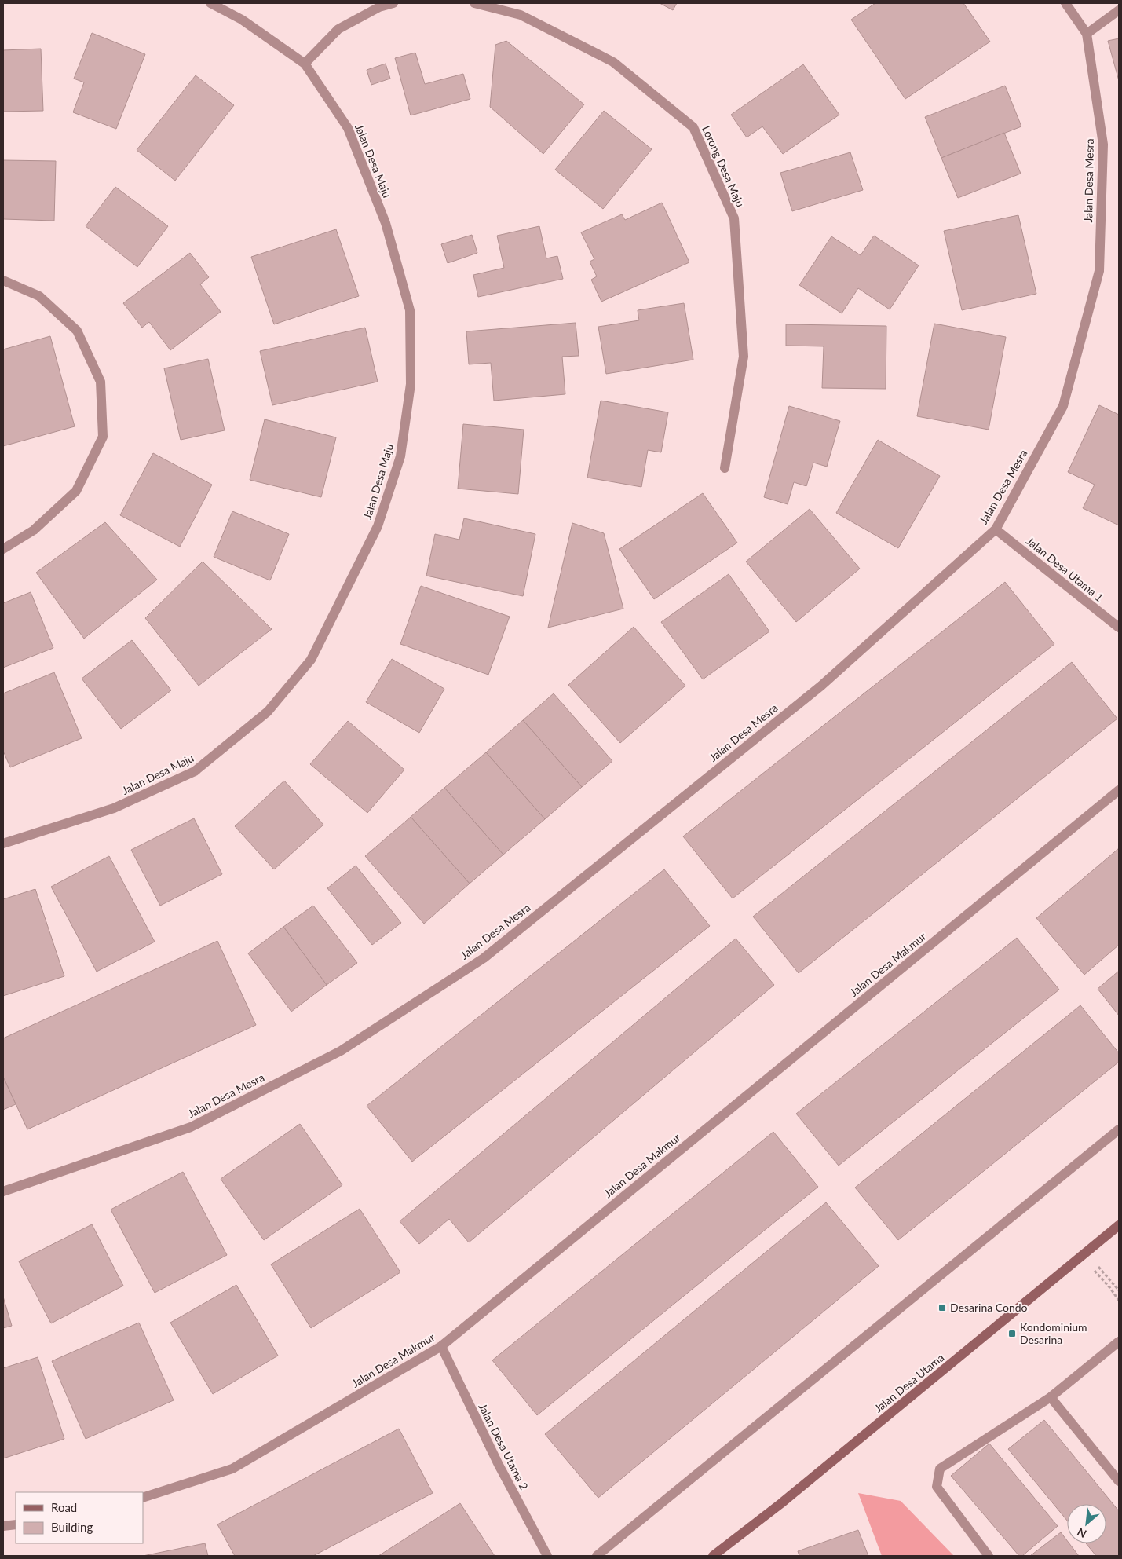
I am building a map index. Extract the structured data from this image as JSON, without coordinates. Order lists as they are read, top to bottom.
{
  "streets": {
    "street": [
      "Jalan Desa Maju",
      "Lorong Desa Maju",
      "Jalan Desa Mesra",
      "Jalan Desa Utama 1",
      "Jalan Desa Makmur",
      "Jalan Desa Utama",
      "Jalan Desa Utama 2"
    ]
  },
  "crossings": [
    ["Jalan Desa Mesra", "Jalan Desa Utama 1"],
    ["Jalan Desa Makmur", "Jalan Desa Utama 2"]
  ],
  "places": {
    "transit": ["Desarina Condo", "Kondominium Desarina"]
  },
  "legend": ["Road", "Building"],
  "north": "bottom left"
}
